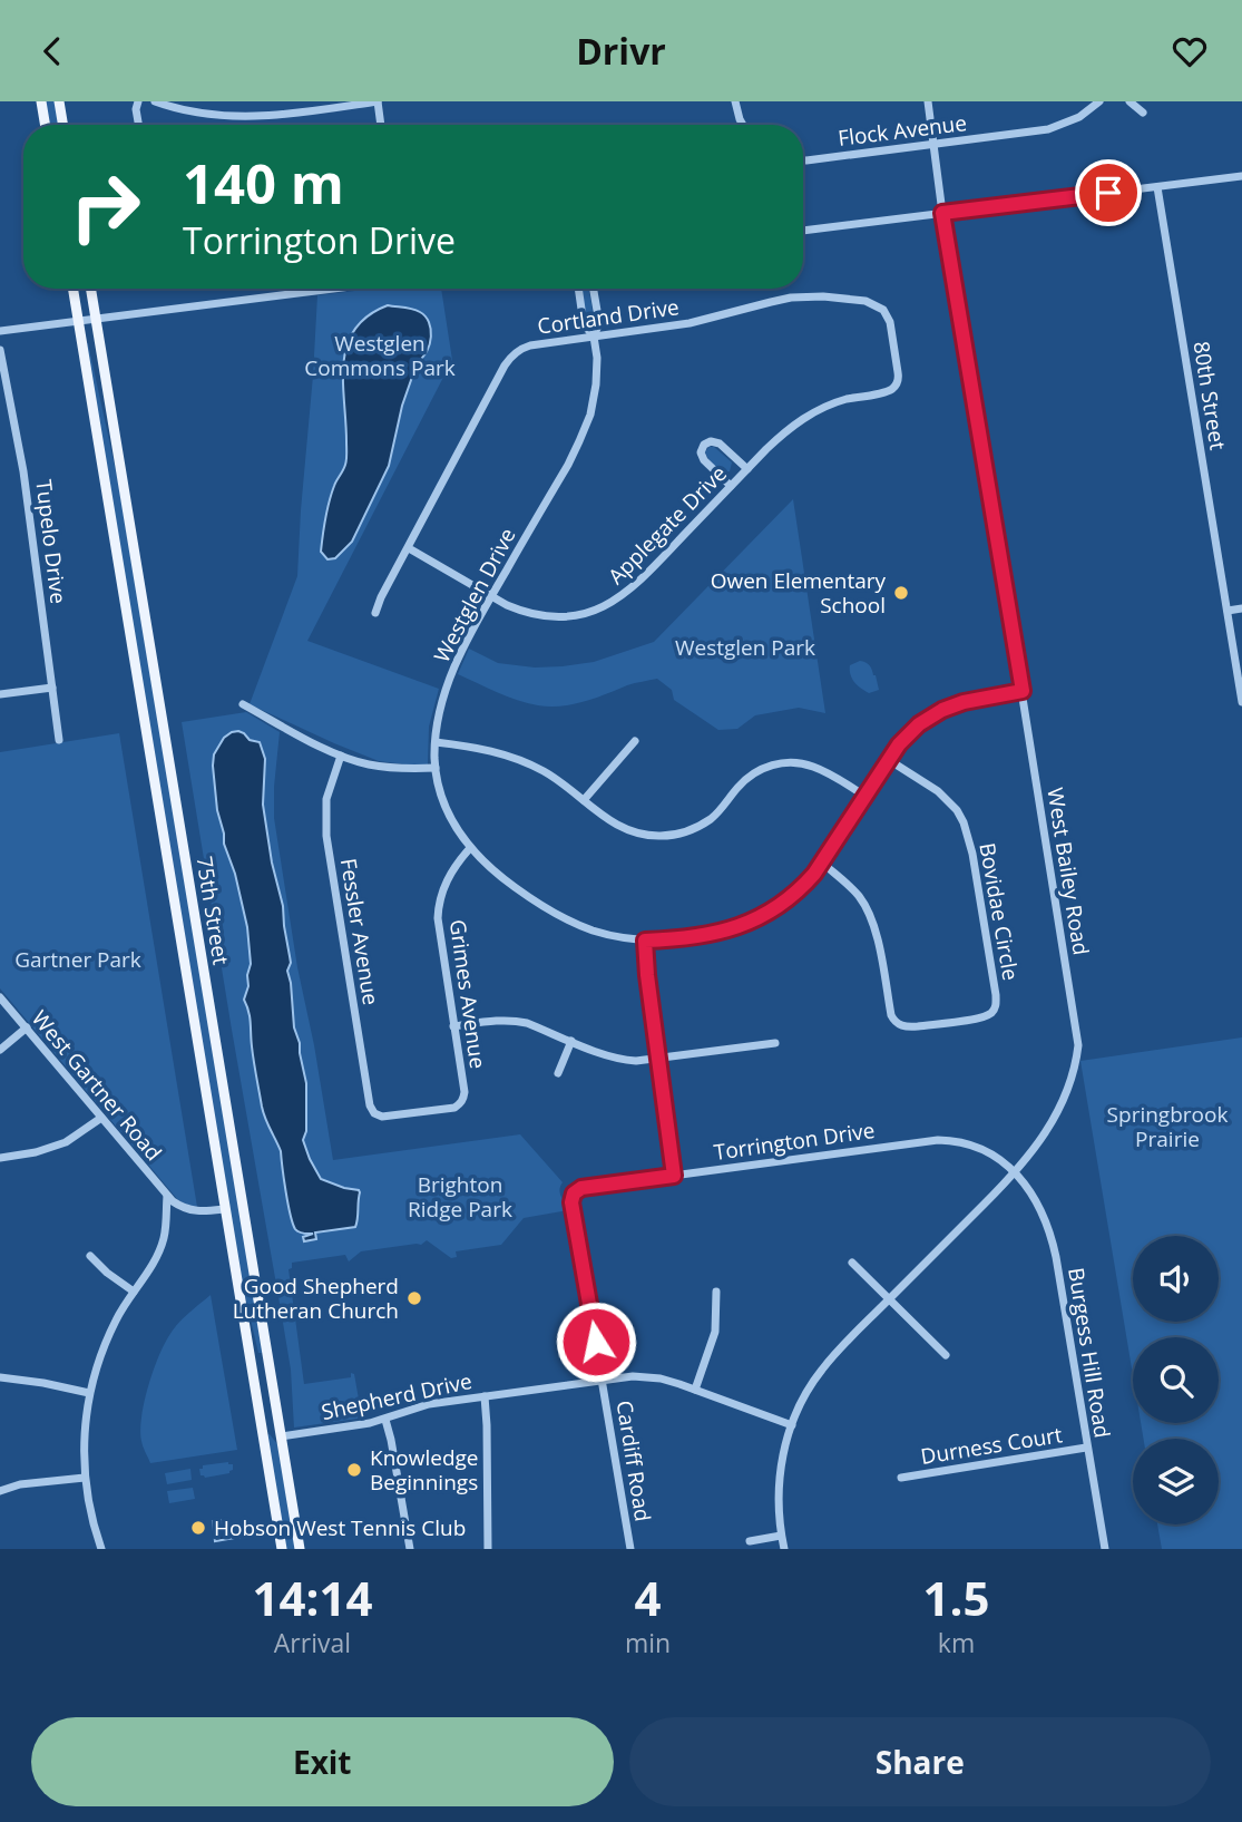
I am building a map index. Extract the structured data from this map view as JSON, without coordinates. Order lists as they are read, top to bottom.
{
  "streets": {
    "main road": ["75th Street"],
    "street": [
      "Flock Avenue",
      "Cortland Drive",
      "80th Street",
      "Applegate Drive",
      "Tupelo Drive",
      "Westglen Drive",
      "West Bailey Road",
      "Bovidae Circle",
      "Fessler Avenue",
      "Grimes Avenue",
      "West Gartner Road",
      "Torrington Drive",
      "Burgess Hill Road",
      "Shepherd Drive",
      "Durness Court",
      "Cardiff Road"
    ]
  },
  "crossings": [
    ["Flock Avenue", "West Bailey Road"],
    ["Cortland Drive", "Applegate Drive"],
    ["Cortland Drive", "Westglen Drive"],
    ["Applegate Drive", "Westglen Drive"],
    ["Westglen Drive", "West Bailey Road"],
    ["Westglen Drive", "Bovidae Circle"],
    ["Westglen Drive", "Grimes Avenue"],
    ["West Bailey Road", "Torrington Drive"],
    ["West Bailey Road", "Burgess Hill Road"],
    ["West Bailey Road", "Shepherd Drive"],
    ["75th Street", "West Gartner Road"],
    ["75th Street", "Shepherd Drive"],
    ["Fessler Avenue", "Grimes Avenue"],
    ["Torrington Drive", "Burgess Hill Road"],
    ["Torrington Drive", "Shepherd Drive"],
    ["Torrington Drive", "Cardiff Road"],
    ["Burgess Hill Road", "Durness Court"],
    ["Shepherd Drive", "Cardiff Road"]
  ],
  "parks": [
    "Westglen Commons Park",
    "Westglen Park",
    "Gartner Park",
    "Springbrook Prairie",
    "Brighton Ridge Park"
  ],
  "places": [
    "Owen Elementary School",
    "Good Shepherd Lutheran Church",
    "Knowledge Beginnings",
    "Hobson West Tennis Club"
  ],
  "page": {
    "header": "Drivr",
    "turn": ["140 m", "Torrington Drive"],
    "eta": [
      "14:14",
      "Arrival",
      "4",
      "min",
      "1.5",
      "km"
    ],
    "buttons": ["Exit", "Share"]
  }
}
